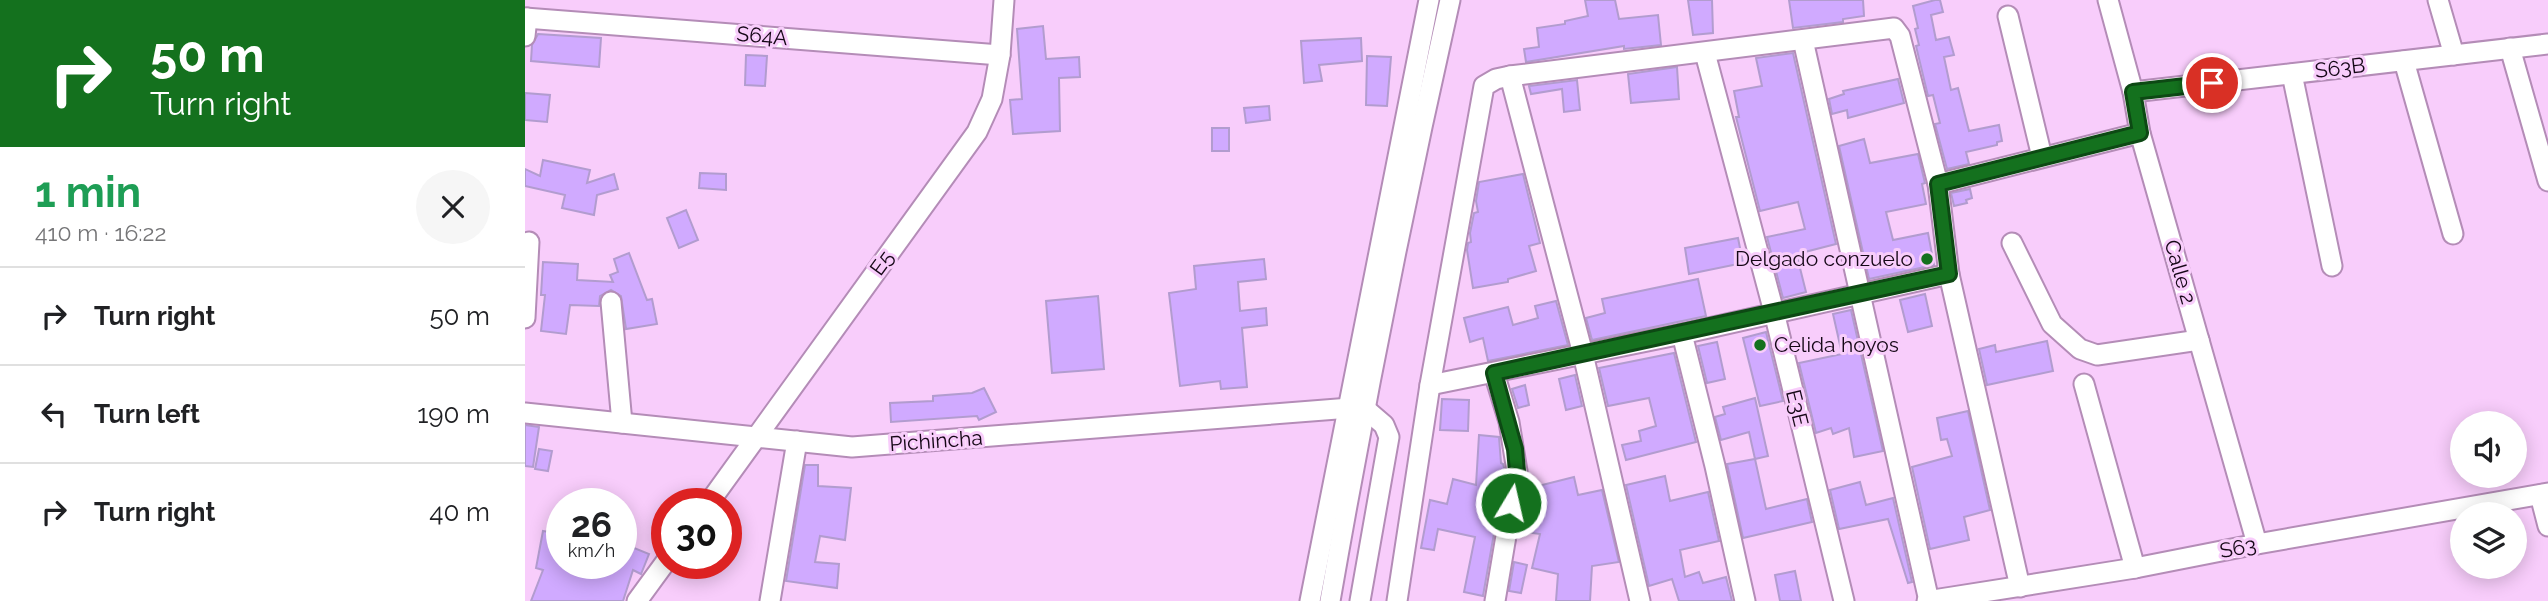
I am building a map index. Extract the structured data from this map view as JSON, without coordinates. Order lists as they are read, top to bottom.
{
  "streets": {
    "street": [
      "S64A",
      "S63B",
      "E5",
      "Calle 2",
      "E3E",
      "Pichincha",
      "S63"
    ]
  },
  "crossings": [
    ["S64A", "E5"],
    ["S63B", "Calle 2"],
    ["E5", "Pichincha"],
    ["Calle 2", "S63"]
  ],
  "places": ["Delgado conzuelo", "Celida hoyos"],
  "page": {
    "turn": ["50 m", "Turn right"],
    "heading": ["1 min", "410 m · 16:22"],
    "list": [
      {
        "name": "Turn right",
        "value": "50 m"
      },
      {
        "name": "Turn left",
        "value": "190 m"
      },
      {
        "name": "Turn right",
        "value": "40 m"
      }
    ],
    "speed": "26 km/h",
    "limit": "30"
  }
}
